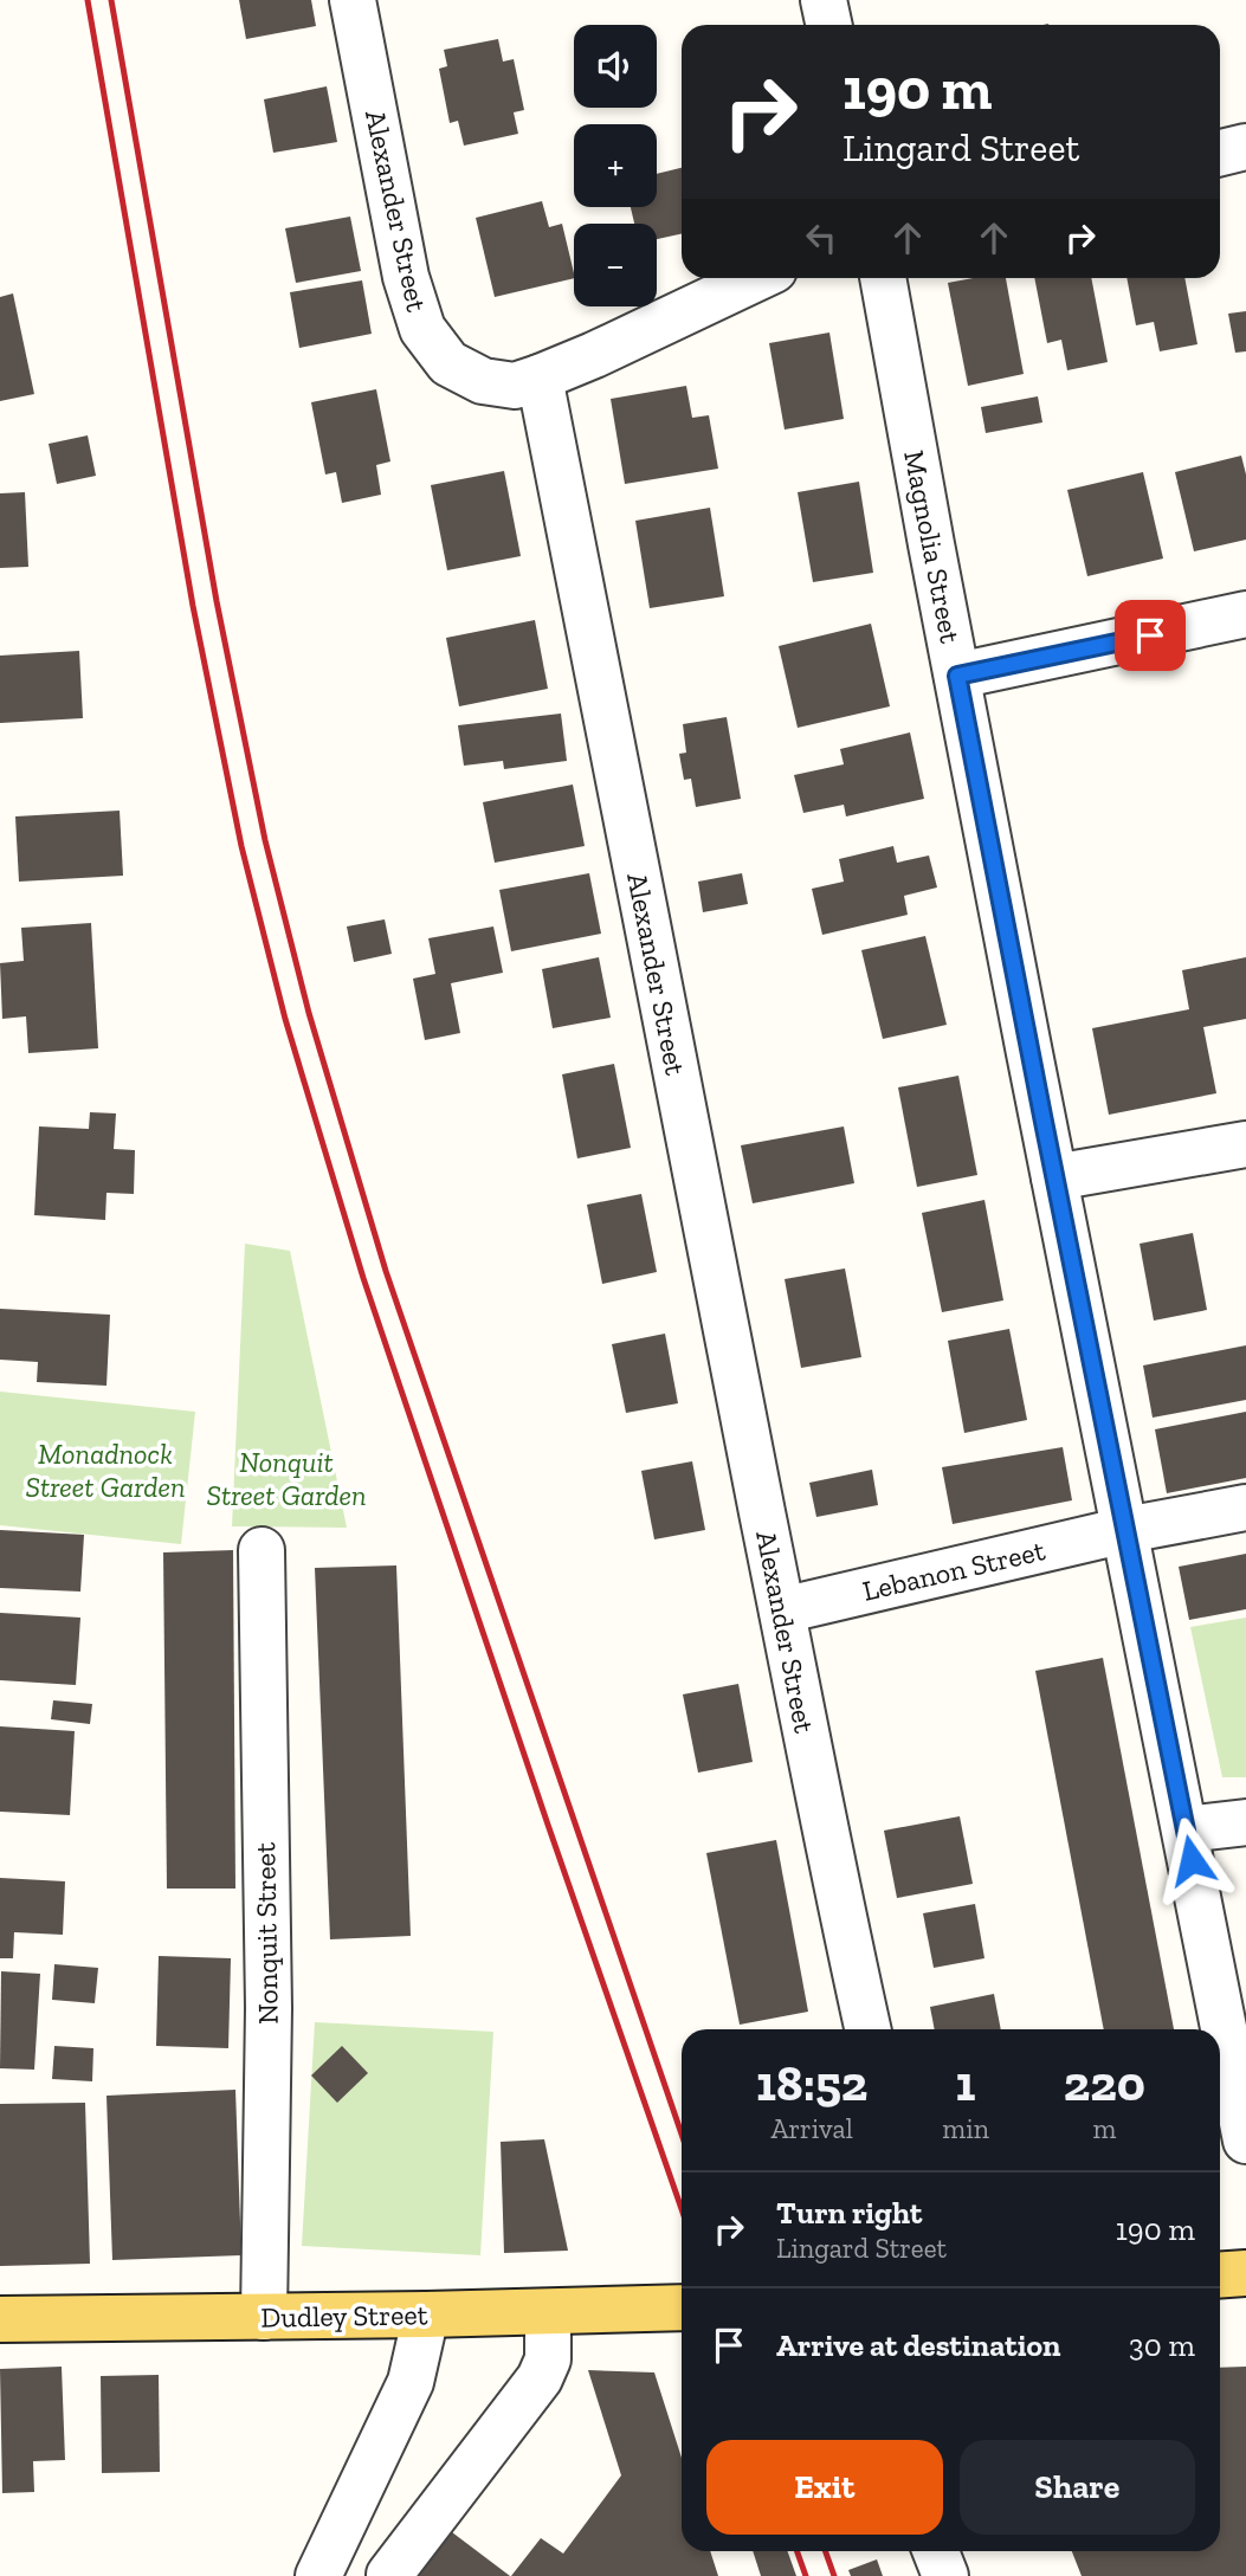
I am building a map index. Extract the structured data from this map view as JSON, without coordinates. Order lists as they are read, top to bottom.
{
  "streets": {
    "main road": ["Dudley Street"],
    "street": [
      "Alexander Street",
      "Magnolia Street",
      "Lebanon Street",
      "Nonquit Street"
    ]
  },
  "crossings": [
    ["Alexander Street", "Lebanon Street"],
    ["Magnolia Street", "Lebanon Street"],
    ["Nonquit Street", "Dudley Street"]
  ],
  "parks": ["Monadnock Street Garden", "Nonquit Street Garden"],
  "page": {
    "map_buttons": ["+", "−"],
    "turn": ["190 m", "Lingard Street"],
    "eta": [
      "18:52",
      "Arrival",
      "1",
      "min",
      "220",
      "m"
    ],
    "list": [
      {
        "name": "Turn right",
        "note": "Lingard Street",
        "value": "190 m"
      },
      {
        "name": "Arrive at destination",
        "value": "30 m"
      }
    ],
    "buttons": ["Exit", "Share"]
  }
}
